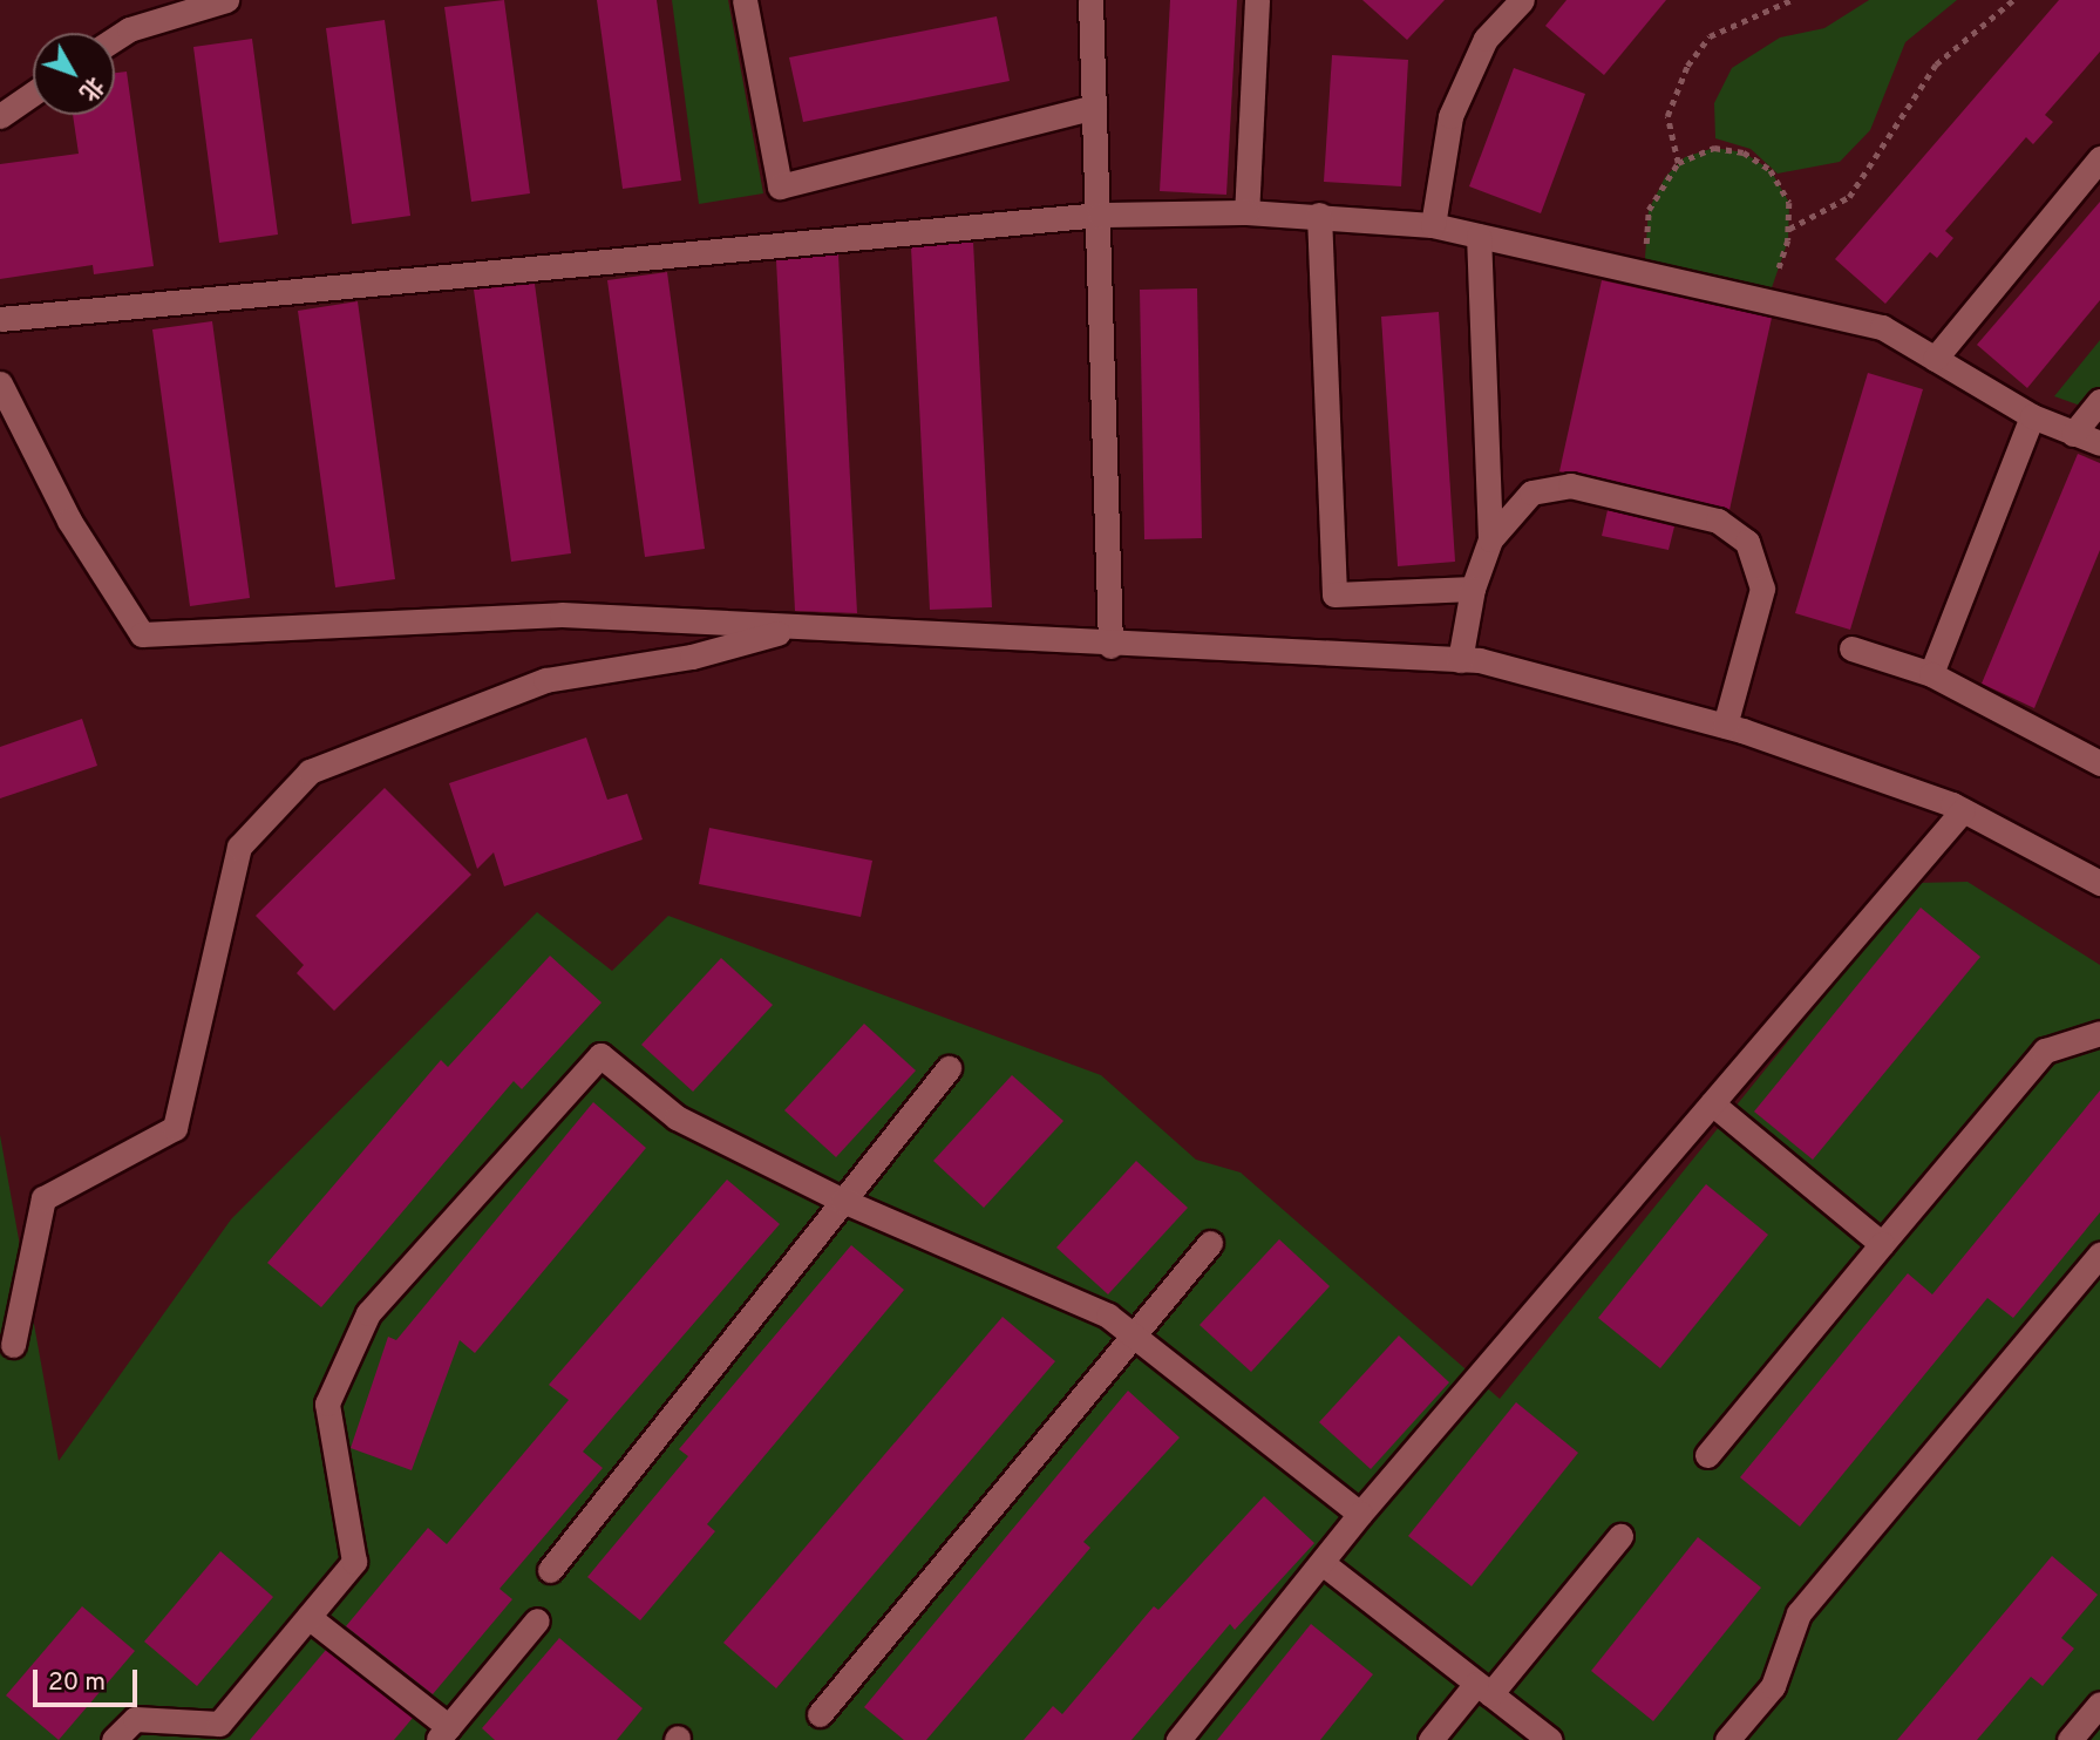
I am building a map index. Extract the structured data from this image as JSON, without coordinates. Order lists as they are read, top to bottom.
{
  "scale_bar": "20 m",
  "north": "bottom right"
}
